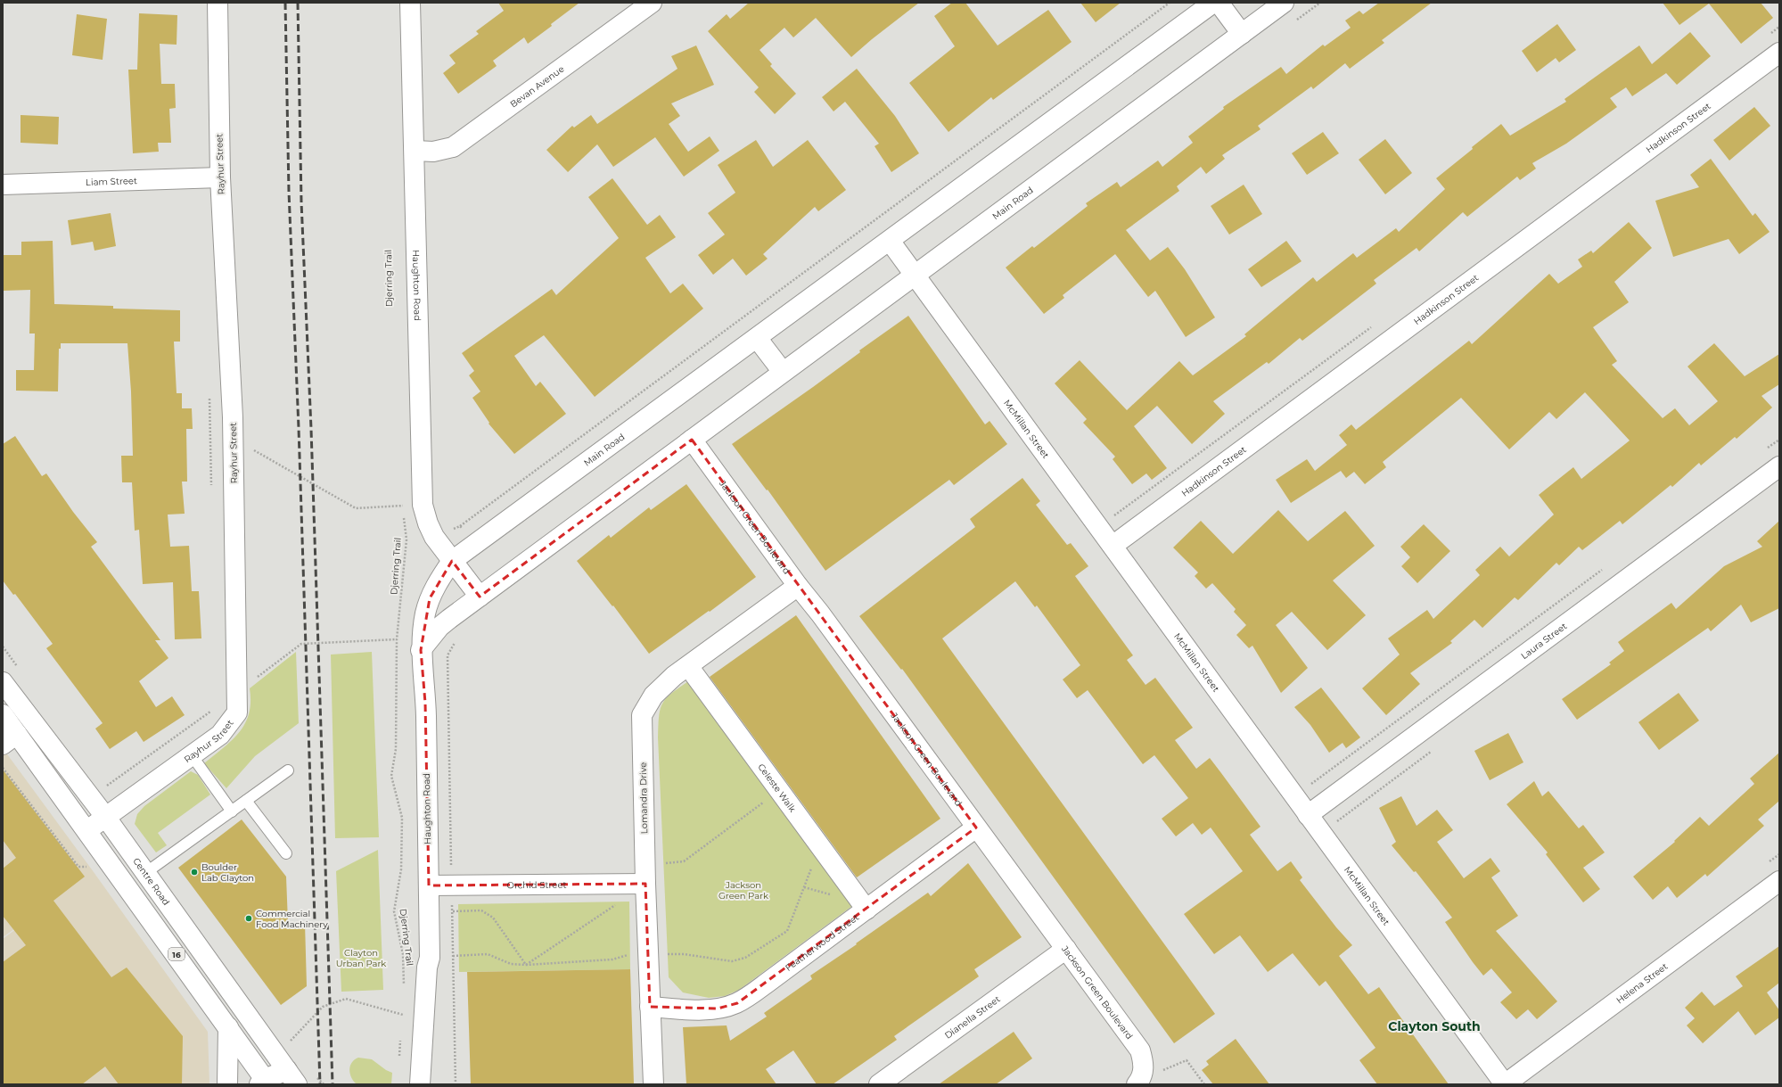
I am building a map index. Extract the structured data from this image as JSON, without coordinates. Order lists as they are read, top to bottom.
{
  "streets": {
    "street": [
      "Bevan Avenue",
      "Hadkinson Street",
      "Rayhur Street",
      "Liam Street",
      "Main Road",
      "Haughton Road",
      "McMillan Street",
      "Jackson Green Boulevard",
      "Laura Street",
      "Celeste Walk",
      "Lomandra Drive",
      "Centre Road",
      "Orchid Street",
      "Featherwood Street",
      "16",
      "Helena Street",
      "Dianella Street"
    ],
    "path": ["Djerring Trail"]
  },
  "crossings": [
    ["Bevan Avenue", "Haughton Road"],
    ["Hadkinson Street", "McMillan Street"],
    ["Rayhur Street", "Liam Street"],
    ["Rayhur Street", "Centre Road"],
    ["Rayhur Street", "16"],
    ["Main Road", "Haughton Road"],
    ["Main Road", "McMillan Street"],
    ["Main Road", "Jackson Green Boulevard"],
    ["Haughton Road", "Orchid Street"],
    ["McMillan Street", "Laura Street"],
    ["McMillan Street", "Helena Street"],
    ["Jackson Green Boulevard", "Lomandra Drive"],
    ["Jackson Green Boulevard", "Featherwood Street"],
    ["Jackson Green Boulevard", "Dianella Street"],
    ["Celeste Walk", "Lomandra Drive"],
    ["Celeste Walk", "Featherwood Street"],
    ["Lomandra Drive", "Orchid Street"],
    ["Lomandra Drive", "Featherwood Street"]
  ],
  "districts": ["Clayton South"],
  "parks": ["Jackson Green Park", "Clayton Urban Park"],
  "places": ["Boulder Lab Clayton", "Commercial Food Machinery"]
}
